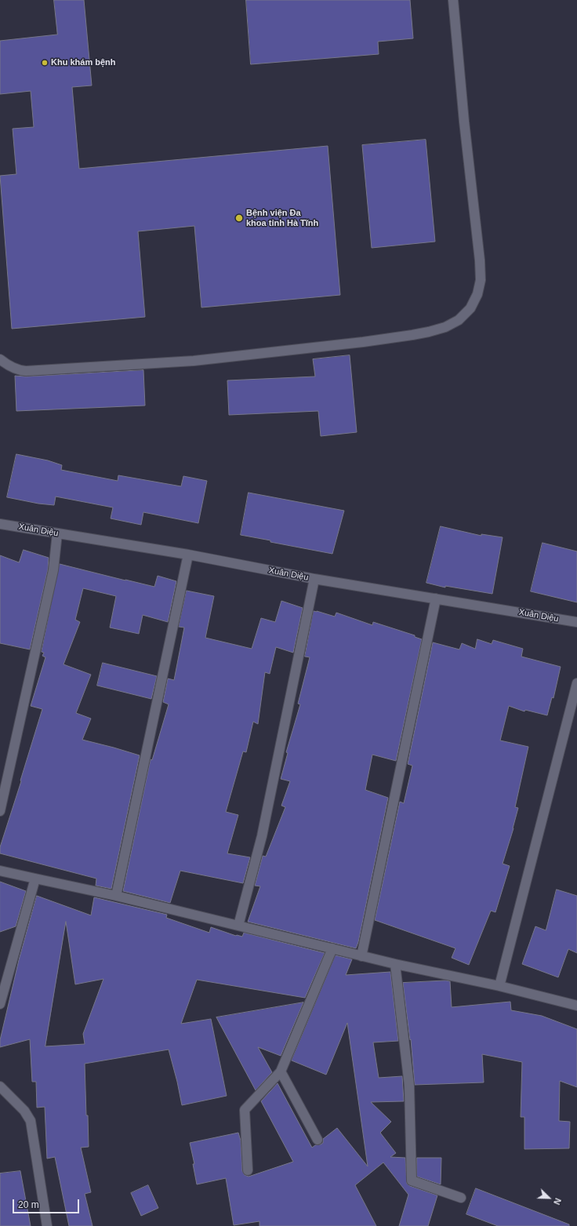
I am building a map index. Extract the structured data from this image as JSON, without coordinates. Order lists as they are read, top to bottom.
{
  "streets": {
    "street": ["Xuân Diệu"]
  },
  "places": ["Khu khám bệnh", "Bệnh viện Đa khoa tỉnh Hà Tĩnh"],
  "scale_bar": "20 m",
  "north": "bottom right"
}
